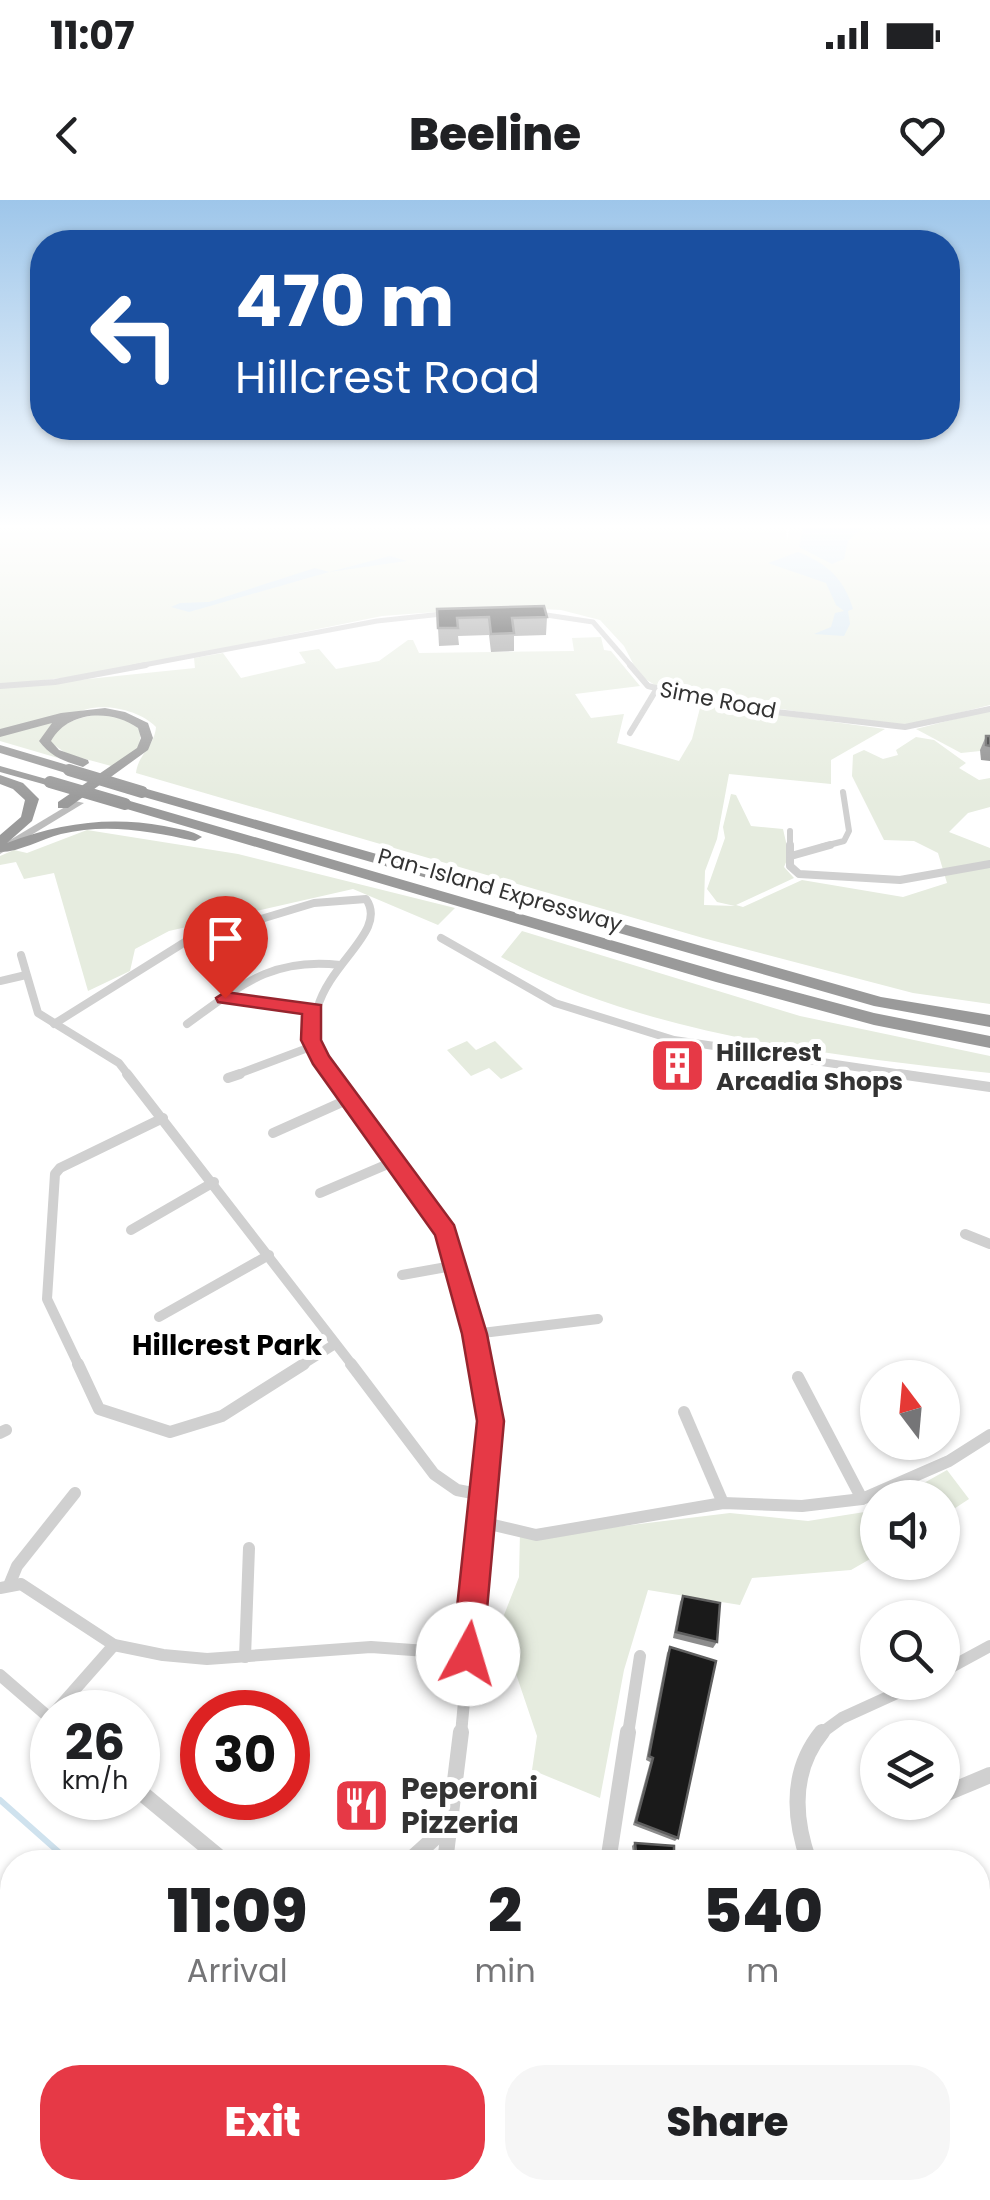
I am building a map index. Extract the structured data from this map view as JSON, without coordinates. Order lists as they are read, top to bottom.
{
  "streets": {
    "highway": ["Pan-Island Expressway"],
    "street": ["Sime Road"]
  },
  "districts": ["Hillcrest Park"],
  "places": {
    "building": ["Hillcrest Arcadia Shops"],
    "restaurant": ["Peperoni Pizzeria"]
  },
  "north": "top",
  "page": {
    "status": "11:07",
    "header": "Beeline",
    "turn": ["470 m", "Hillcrest Road"],
    "speed": "26 km/h",
    "limit": "30",
    "eta": [
      "11:09",
      "Arrival",
      "2",
      "min",
      "540",
      "m"
    ],
    "buttons": ["Exit", "Share"]
  }
}
